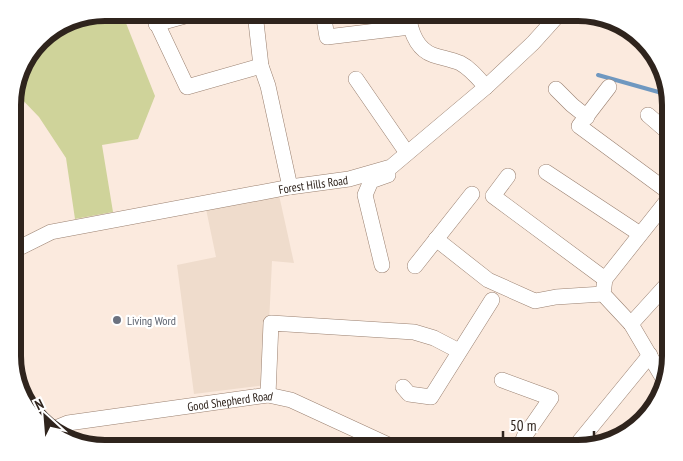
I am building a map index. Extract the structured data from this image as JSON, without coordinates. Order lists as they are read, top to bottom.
{
  "streets": {
    "street": ["Forest Hills Road", "Good Shepherd Road"]
  },
  "places": ["Living Word"],
  "scale_bar": "50 m",
  "north": "top left"
}
